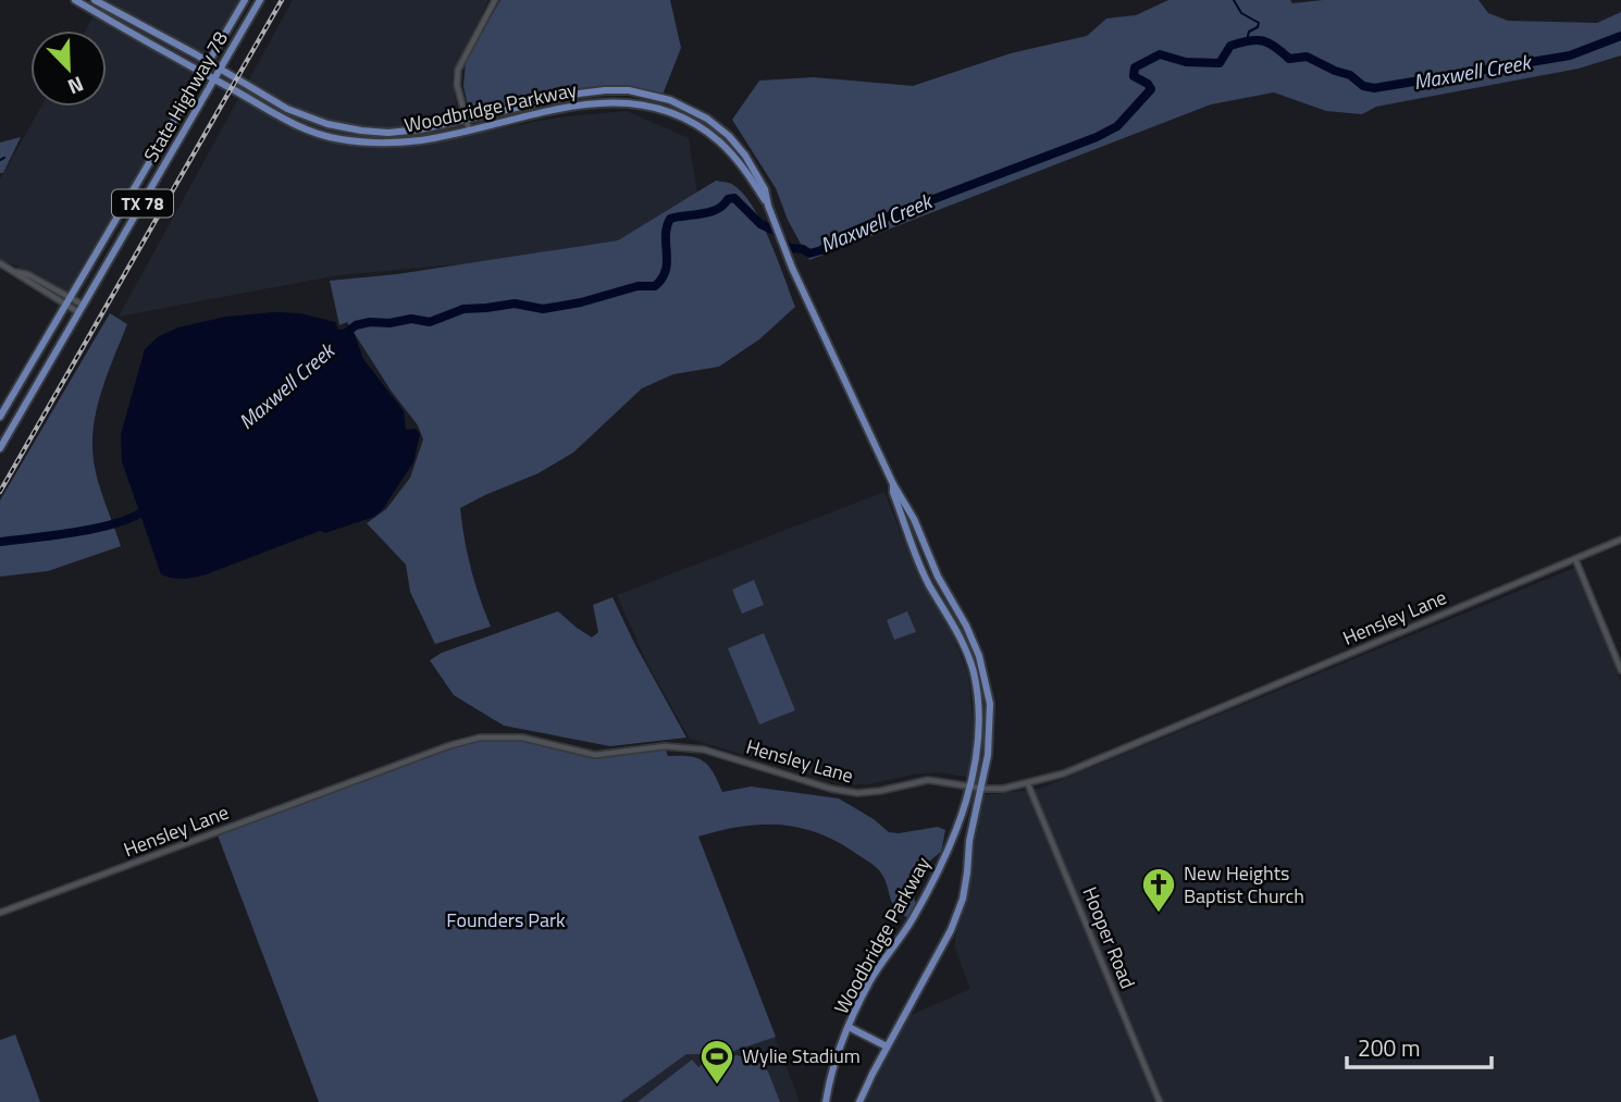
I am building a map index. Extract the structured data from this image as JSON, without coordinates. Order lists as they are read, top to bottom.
{
  "streets": {
    "main road": ["State Highway 78", "Woodbridge Parkway", "TX 78"],
    "street": ["Hensley Lane", "Hooper Road"]
  },
  "crossings": [
    ["State Highway 78", "Woodbridge Parkway"],
    ["Woodbridge Parkway", "Hensley Lane"],
    ["Hensley Lane", "Hooper Road"]
  ],
  "water": ["Maxwell Creek"],
  "parks": ["Founders Park"],
  "places": {
    "church": ["New Heights Baptist Church"],
    "sports": ["Wylie Stadium"]
  },
  "scale_bar": "200 m",
  "north": "bottom right"
}
